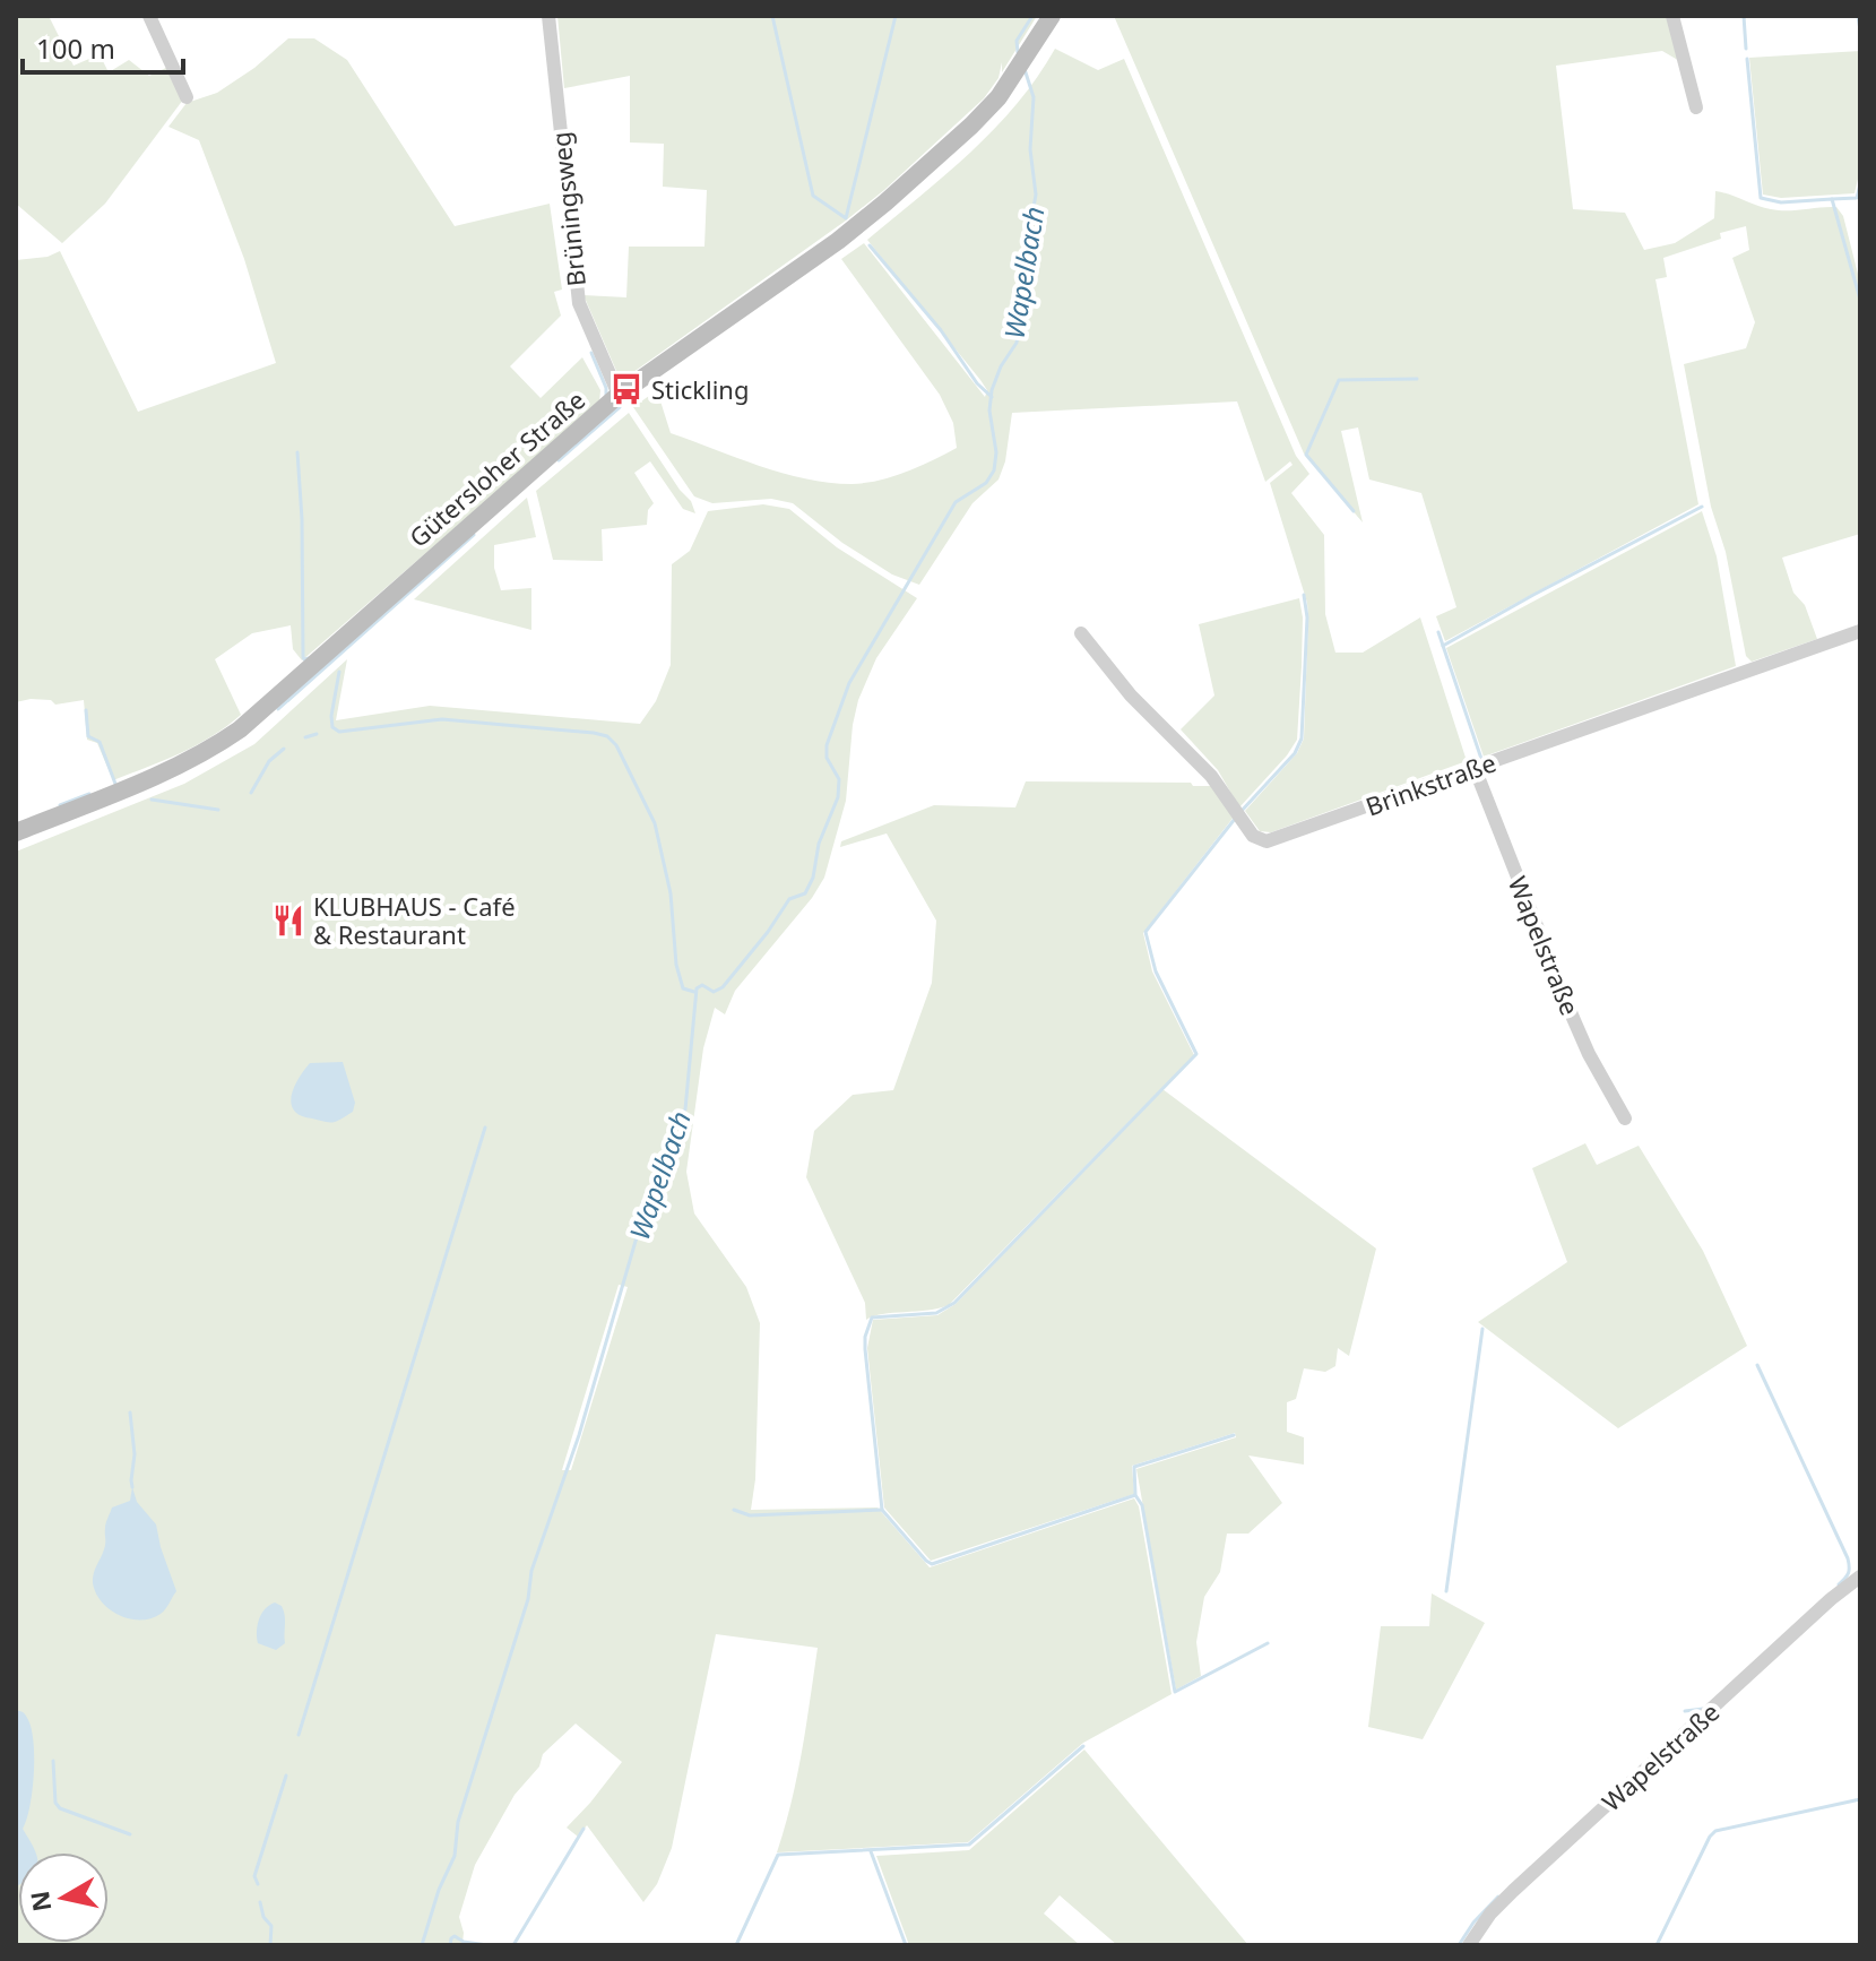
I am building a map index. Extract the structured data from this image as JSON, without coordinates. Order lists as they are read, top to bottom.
{
  "streets": {
    "main road": ["Gütersloher Straße"],
    "street": ["Brüningsweg", "Brinkstraße", "Wapelstraße"]
  },
  "crossings": [
    ["Brüningsweg", "Gütersloher Straße"],
    ["Brinkstraße", "Wapelstraße"]
  ],
  "water": ["Wapelbach"],
  "places": {
    "bus stop": ["Stickling"],
    "restaurant": ["KLUBHAUS - Café & Restaurant"]
  },
  "scale_bar": "100 m",
  "north": "left"
}
